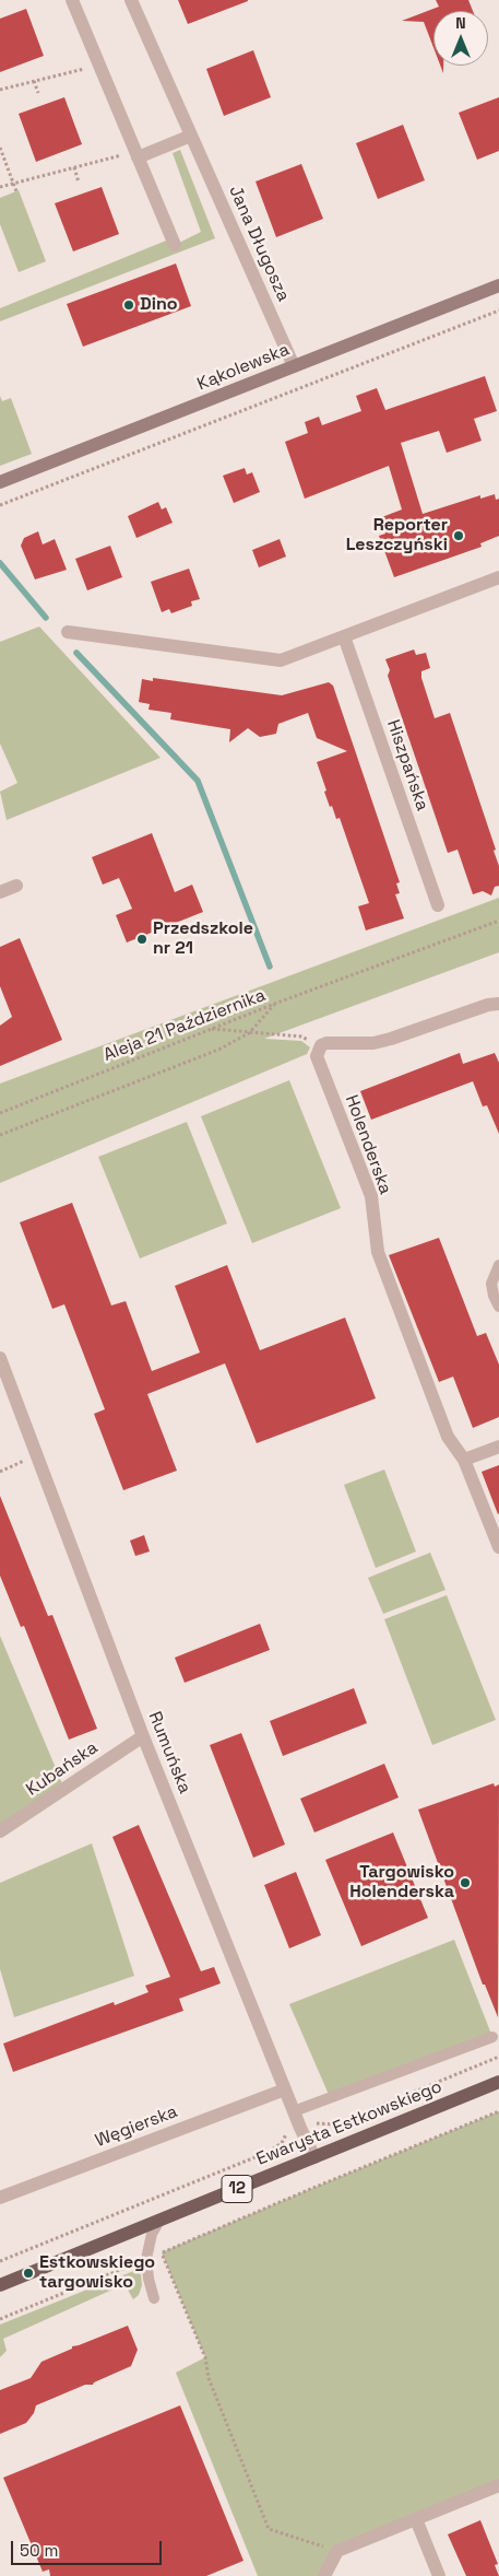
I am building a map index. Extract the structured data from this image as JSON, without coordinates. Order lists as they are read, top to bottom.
{
  "streets": {
    "main road": ["Ewarysta Estkowskiego", "12"],
    "street": [
      "Jana Długosza",
      "Kąkolewska",
      "Hiszpańska",
      "Holenderska",
      "Rumuńska",
      "Kubańska",
      "Węgierska"
    ],
    "path": ["Aleja 21 Października"]
  },
  "crossings": [
    ["Jana Długosza", "Kąkolewska"],
    ["Rumuńska", "Kubańska"],
    ["Rumuńska", "Ewarysta Estkowskiego"],
    ["Rumuńska", "Węgierska"]
  ],
  "places": [
    "Dino",
    "Reporter Leszczyński",
    "Przedszkole nr 21",
    "Targowisko Holenderska",
    "Estkowskiego targowisko"
  ],
  "scale_bar": "50 m",
  "north": "top"
}
